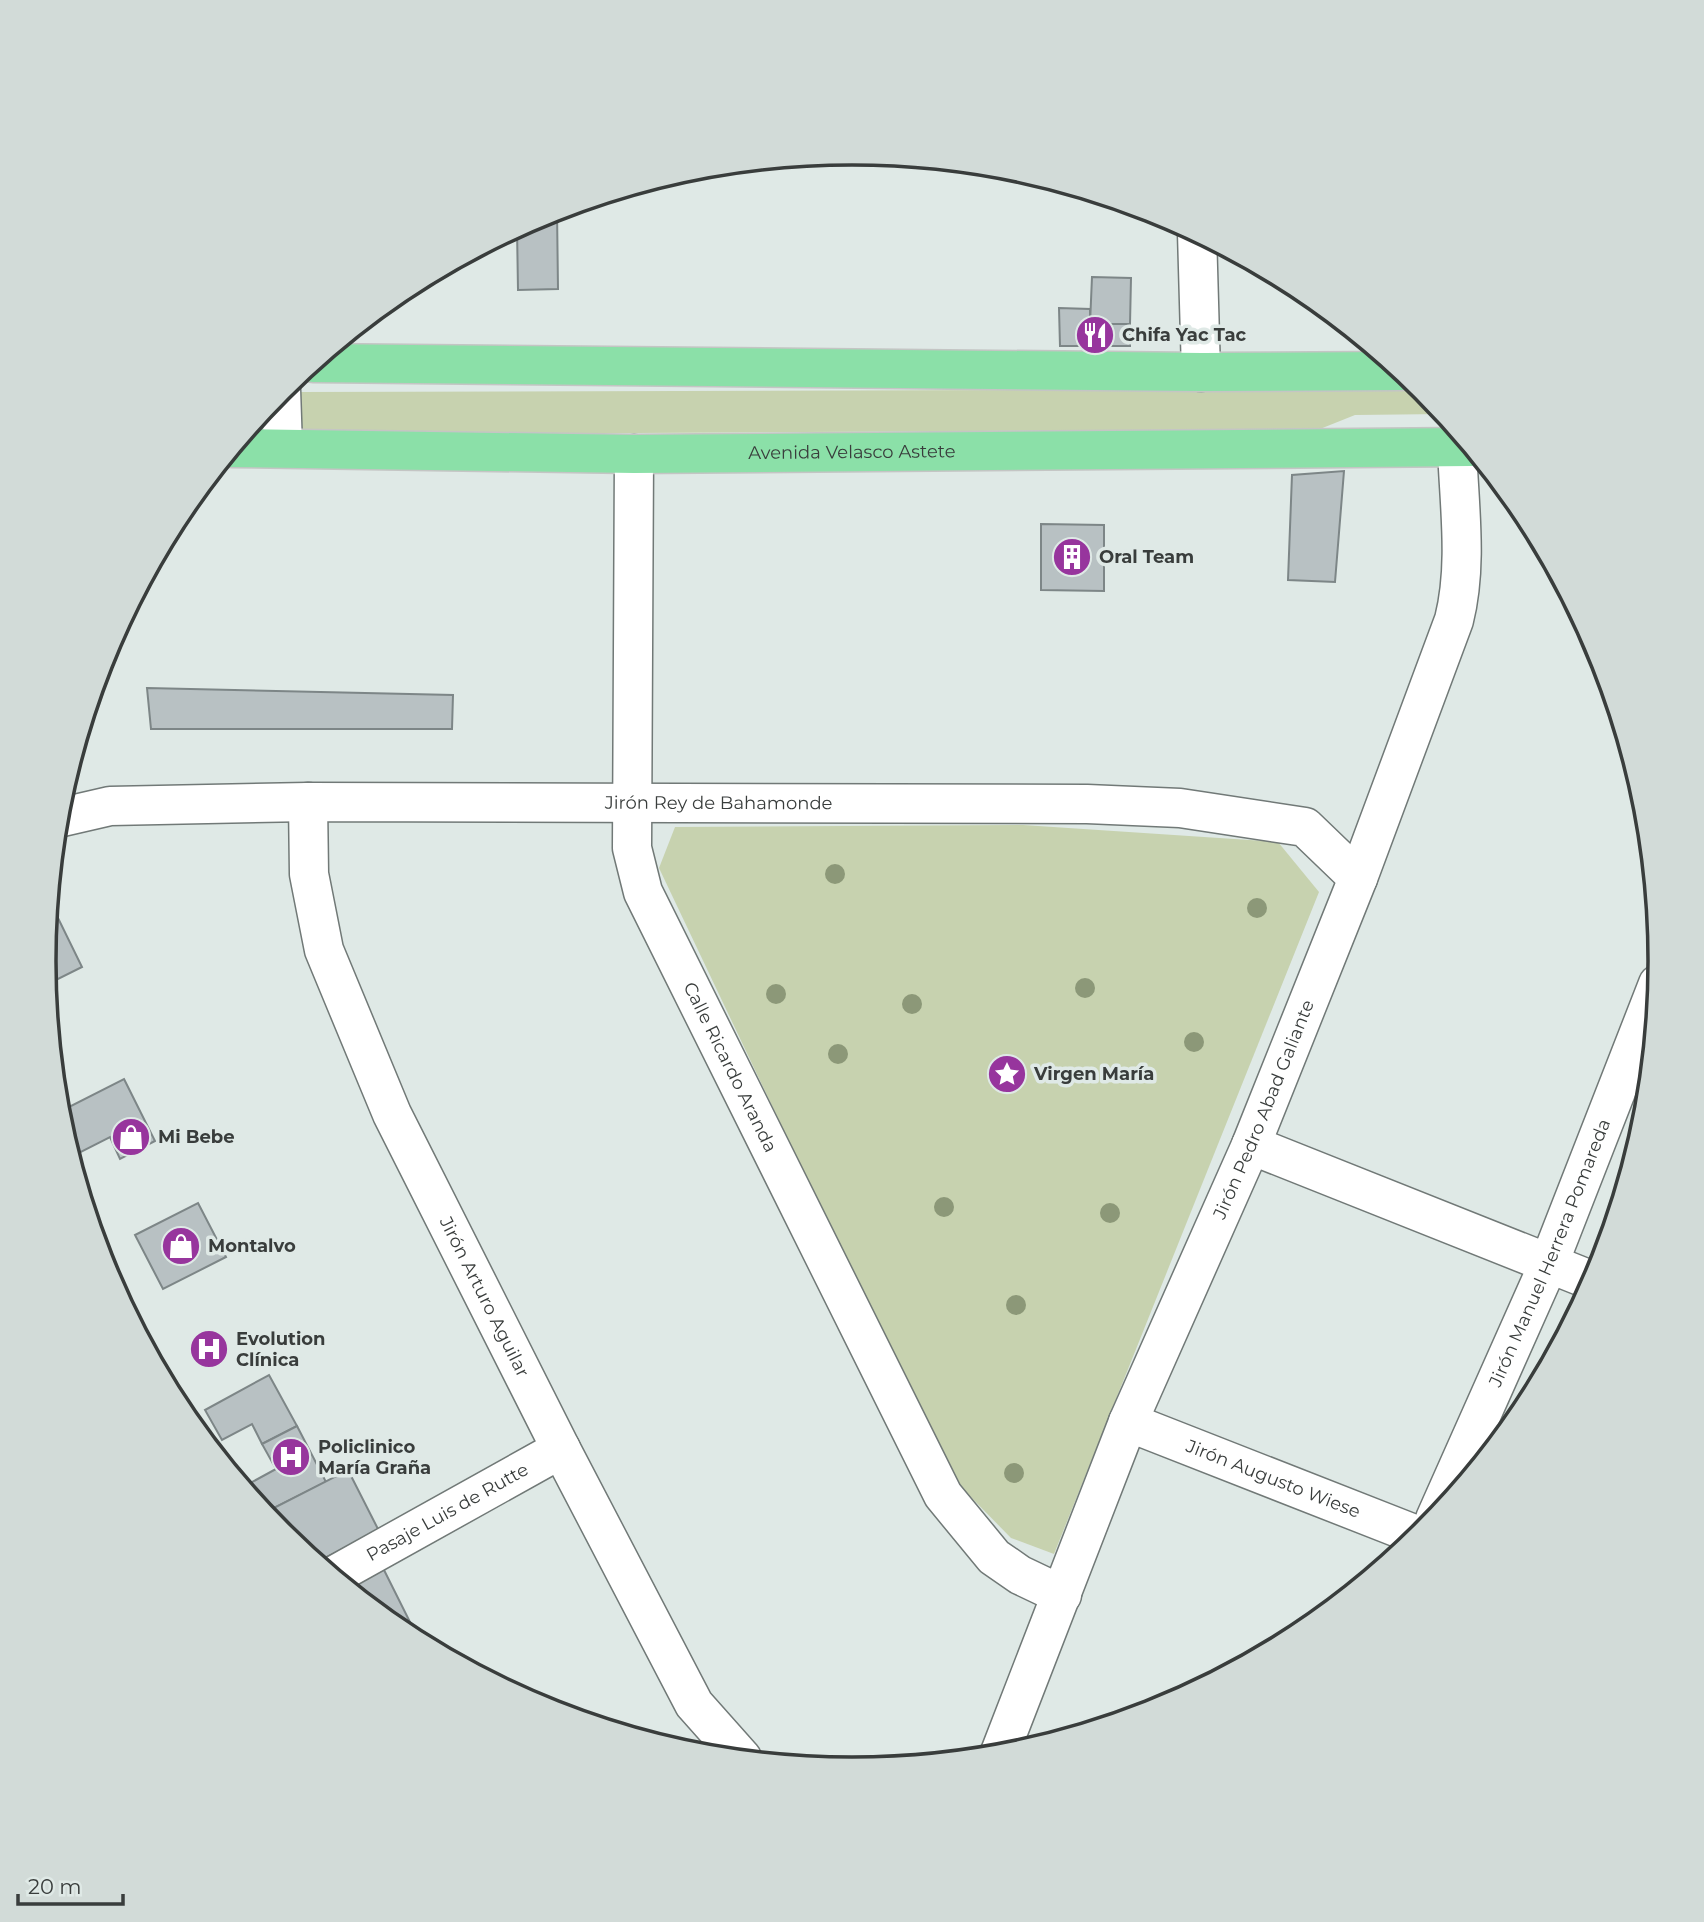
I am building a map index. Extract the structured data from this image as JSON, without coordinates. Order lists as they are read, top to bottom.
{
  "streets": {
    "main road": ["Avenida Velasco Astete"],
    "street": [
      "Jirón Rey de Bahamonde",
      "Calle Ricardo Aranda",
      "Jirón Pedro Abad Galiante",
      "Jirón Manuel Herrera Pomareda",
      "Jirón Arturo Aguilar",
      "Jirón Augusto Wiese",
      "Pasaje Luis de Rutte"
    ]
  },
  "crossings": [
    ["Avenida Velasco Astete", "Calle Ricardo Aranda"],
    ["Jirón Rey de Bahamonde", "Calle Ricardo Aranda"],
    ["Jirón Rey de Bahamonde", "Jirón Pedro Abad Galiante"],
    ["Jirón Rey de Bahamonde", "Jirón Arturo Aguilar"],
    ["Calle Ricardo Aranda", "Jirón Pedro Abad Galiante"],
    ["Jirón Pedro Abad Galiante", "Jirón Augusto Wiese"],
    ["Jirón Arturo Aguilar", "Pasaje Luis de Rutte"]
  ],
  "places": {
    "restaurant": ["Chifa Yac Tac"],
    "building": ["Oral Team"],
    "place": ["Virgen María"],
    "shop": ["Mi Bebe", "Montalvo"],
    "hospital": ["Evolution Clínica", "Policlinico María Graña"]
  },
  "scale_bar": "20 m"
}
